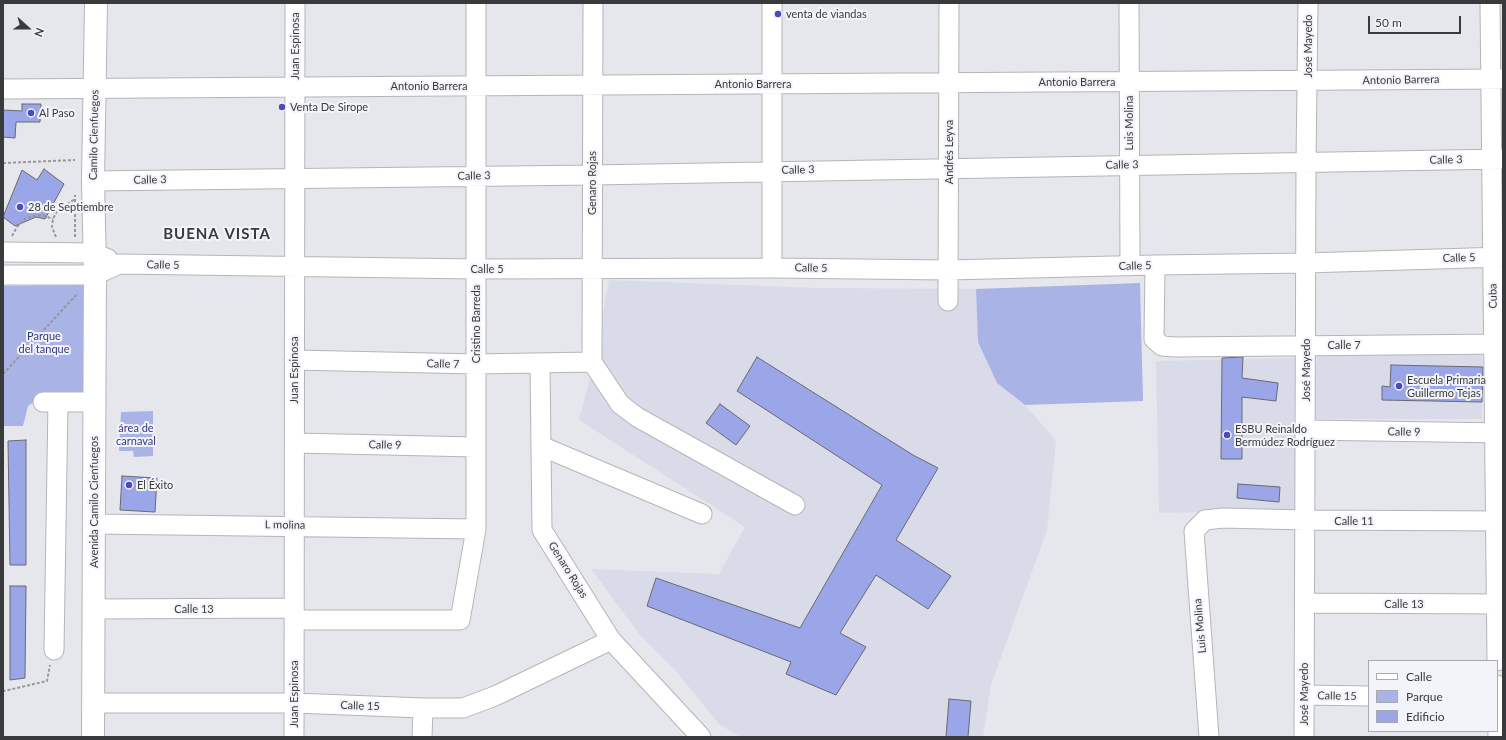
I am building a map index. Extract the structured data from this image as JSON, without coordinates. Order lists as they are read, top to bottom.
{
  "streets": {
    "main road": ["Camilo Cienfuegos", "Avenida Camilo Cienfuegos"],
    "street": [
      "Juan Espinosa",
      "José Mayedo",
      "Antonio Barrera",
      "Luis Molina",
      "Andrés Leyva",
      "Calle 3",
      "Genaro Rojas",
      "Calle 5",
      "Cuba",
      "Cristino Barreda",
      "Calle 7",
      "Calle 9",
      "Calle 11",
      "L molina",
      "Calle 13",
      "Calle 15"
    ]
  },
  "crossings": [
    ["Juan Espinosa", "Antonio Barrera"],
    ["Juan Espinosa", "Calle 3"],
    ["Juan Espinosa", "Calle 5"],
    ["Juan Espinosa", "Calle 7"],
    ["Juan Espinosa", "Calle 9"],
    ["Juan Espinosa", "L molina"],
    ["Juan Espinosa", "Calle 13"],
    ["Juan Espinosa", "Calle 15"],
    ["José Mayedo", "Antonio Barrera"],
    ["José Mayedo", "Calle 3"],
    ["José Mayedo", "Calle 5"],
    ["José Mayedo", "Calle 7"],
    ["José Mayedo", "Calle 9"],
    ["José Mayedo", "Calle 11"],
    ["José Mayedo", "Calle 13"],
    ["José Mayedo", "Calle 15"],
    ["Antonio Barrera", "Luis Molina"],
    ["Antonio Barrera", "Camilo Cienfuegos"],
    ["Antonio Barrera", "Andrés Leyva"],
    ["Antonio Barrera", "Genaro Rojas"],
    ["Antonio Barrera", "Cuba"],
    ["Antonio Barrera", "Cristino Barreda"],
    ["Luis Molina", "Calle 3"],
    ["Luis Molina", "Calle 5"],
    ["Luis Molina", "Calle 11"],
    ["Camilo Cienfuegos", "Calle 3"],
    ["Camilo Cienfuegos", "Calle 5"],
    ["Camilo Cienfuegos", "Avenida Camilo Cienfuegos"],
    ["Andrés Leyva", "Calle 3"],
    ["Andrés Leyva", "Calle 5"],
    ["Calle 3", "Genaro Rojas"],
    ["Calle 3", "Cuba"],
    ["Calle 3", "Cristino Barreda"],
    ["Genaro Rojas", "Calle 5"],
    ["Genaro Rojas", "Calle 7"],
    ["Genaro Rojas", "Calle 15"],
    ["Calle 5", "Cuba"],
    ["Calle 5", "Cristino Barreda"],
    ["Calle 5", "Calle 7"],
    ["Calle 5", "Avenida Camilo Cienfuegos"],
    ["Cuba", "Calle 7"],
    ["Cuba", "Calle 9"],
    ["Cuba", "Calle 11"],
    ["Cuba", "Calle 13"],
    ["Cristino Barreda", "Calle 7"],
    ["Cristino Barreda", "Calle 9"],
    ["Cristino Barreda", "L molina"],
    ["Cristino Barreda", "Calle 13"],
    ["Avenida Camilo Cienfuegos", "L molina"],
    ["Avenida Camilo Cienfuegos", "Calle 13"],
    ["Avenida Camilo Cienfuegos", "Calle 15"]
  ],
  "districts": ["BUENA VISTA"],
  "parks": ["Parque del tanque", "área de carnaval"],
  "places": [
    "venta de viandas",
    "Venta De Sirope",
    "Al Paso",
    "28 de Septiembre",
    "Escuela Primaria Guillermo Tejas",
    "ESBU Reinaldo Bermúdez Rodríguez",
    "El Éxito"
  ],
  "legend": ["Calle", "Parque", "Edificio"],
  "scale_bar": "50 m",
  "north": "right"
}
